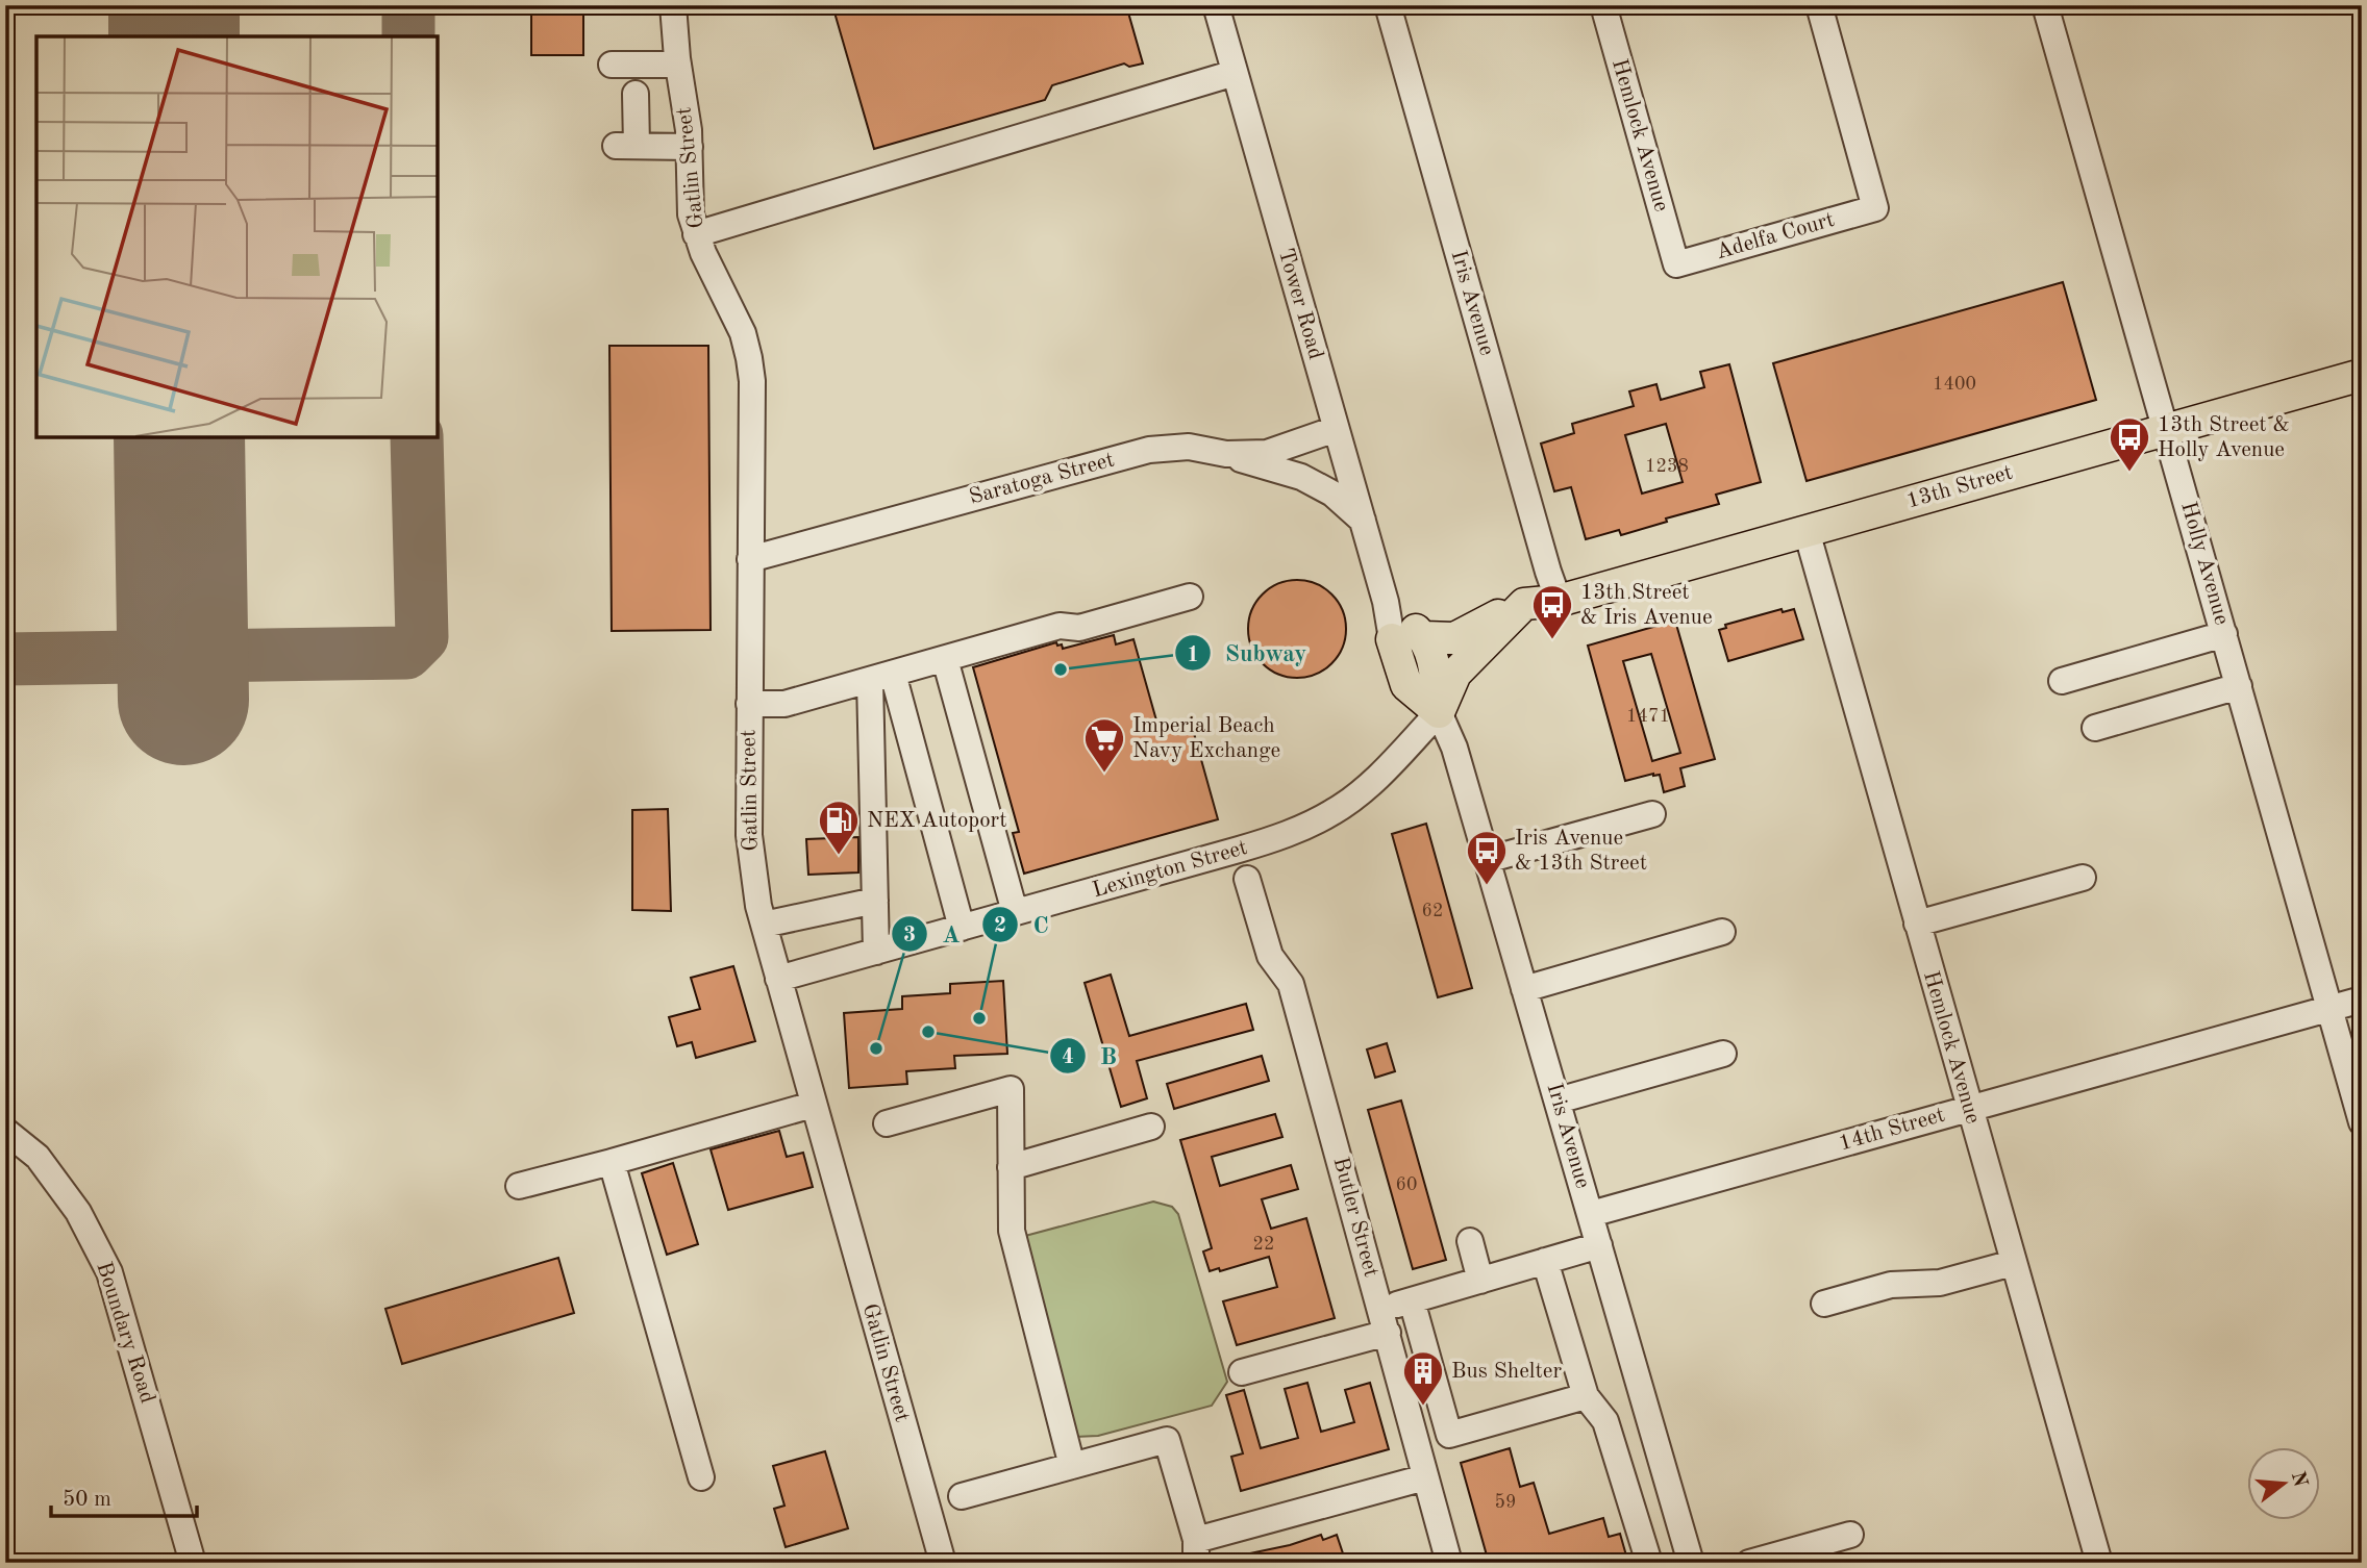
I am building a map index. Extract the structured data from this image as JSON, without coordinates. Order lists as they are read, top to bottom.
{
  "streets": {
    "main road": ["Tower Road", "13th Street"],
    "street": [
      "Hemlock Avenue",
      "Gatlin Street",
      "Adelfa Court",
      "Iris Avenue",
      "Saratoga Street",
      "Holly Avenue",
      "Lexington Street",
      "14th Street",
      "Butler Street",
      "Boundary Road"
    ]
  },
  "crossings": [
    ["Hemlock Avenue", "Adelfa Court"],
    ["Hemlock Avenue", "13th Street"],
    ["Hemlock Avenue", "14th Street"],
    ["Gatlin Street", "Saratoga Street"],
    ["Gatlin Street", "Lexington Street"],
    ["Iris Avenue", "Tower Road"],
    ["Iris Avenue", "13th Street"],
    ["Iris Avenue", "Lexington Street"],
    ["Iris Avenue", "14th Street"],
    ["Tower Road", "Saratoga Street"],
    ["Tower Road", "13th Street"],
    ["Tower Road", "Lexington Street"],
    ["13th Street", "Holly Avenue"],
    ["13th Street", "Lexington Street"],
    ["Holly Avenue", "14th Street"]
  ],
  "places": {
    "bus stop": ["13th Street & Holly Avenue", "13th Street & Iris Avenue", "Iris Avenue & 13th Street"],
    "other": [
      "Subway",
      "C",
      "B",
      "A"
    ],
    "supermarket": ["Imperial Beach Navy Exchange"],
    "fuel station": ["NEX Autoport"],
    "building": ["Bus Shelter"]
  },
  "house_numbers": [
    "1400",
    "1238",
    "1471",
    "62",
    "60",
    "22",
    "59"
  ],
  "scale_bar": "50 m",
  "north": "right"
}
